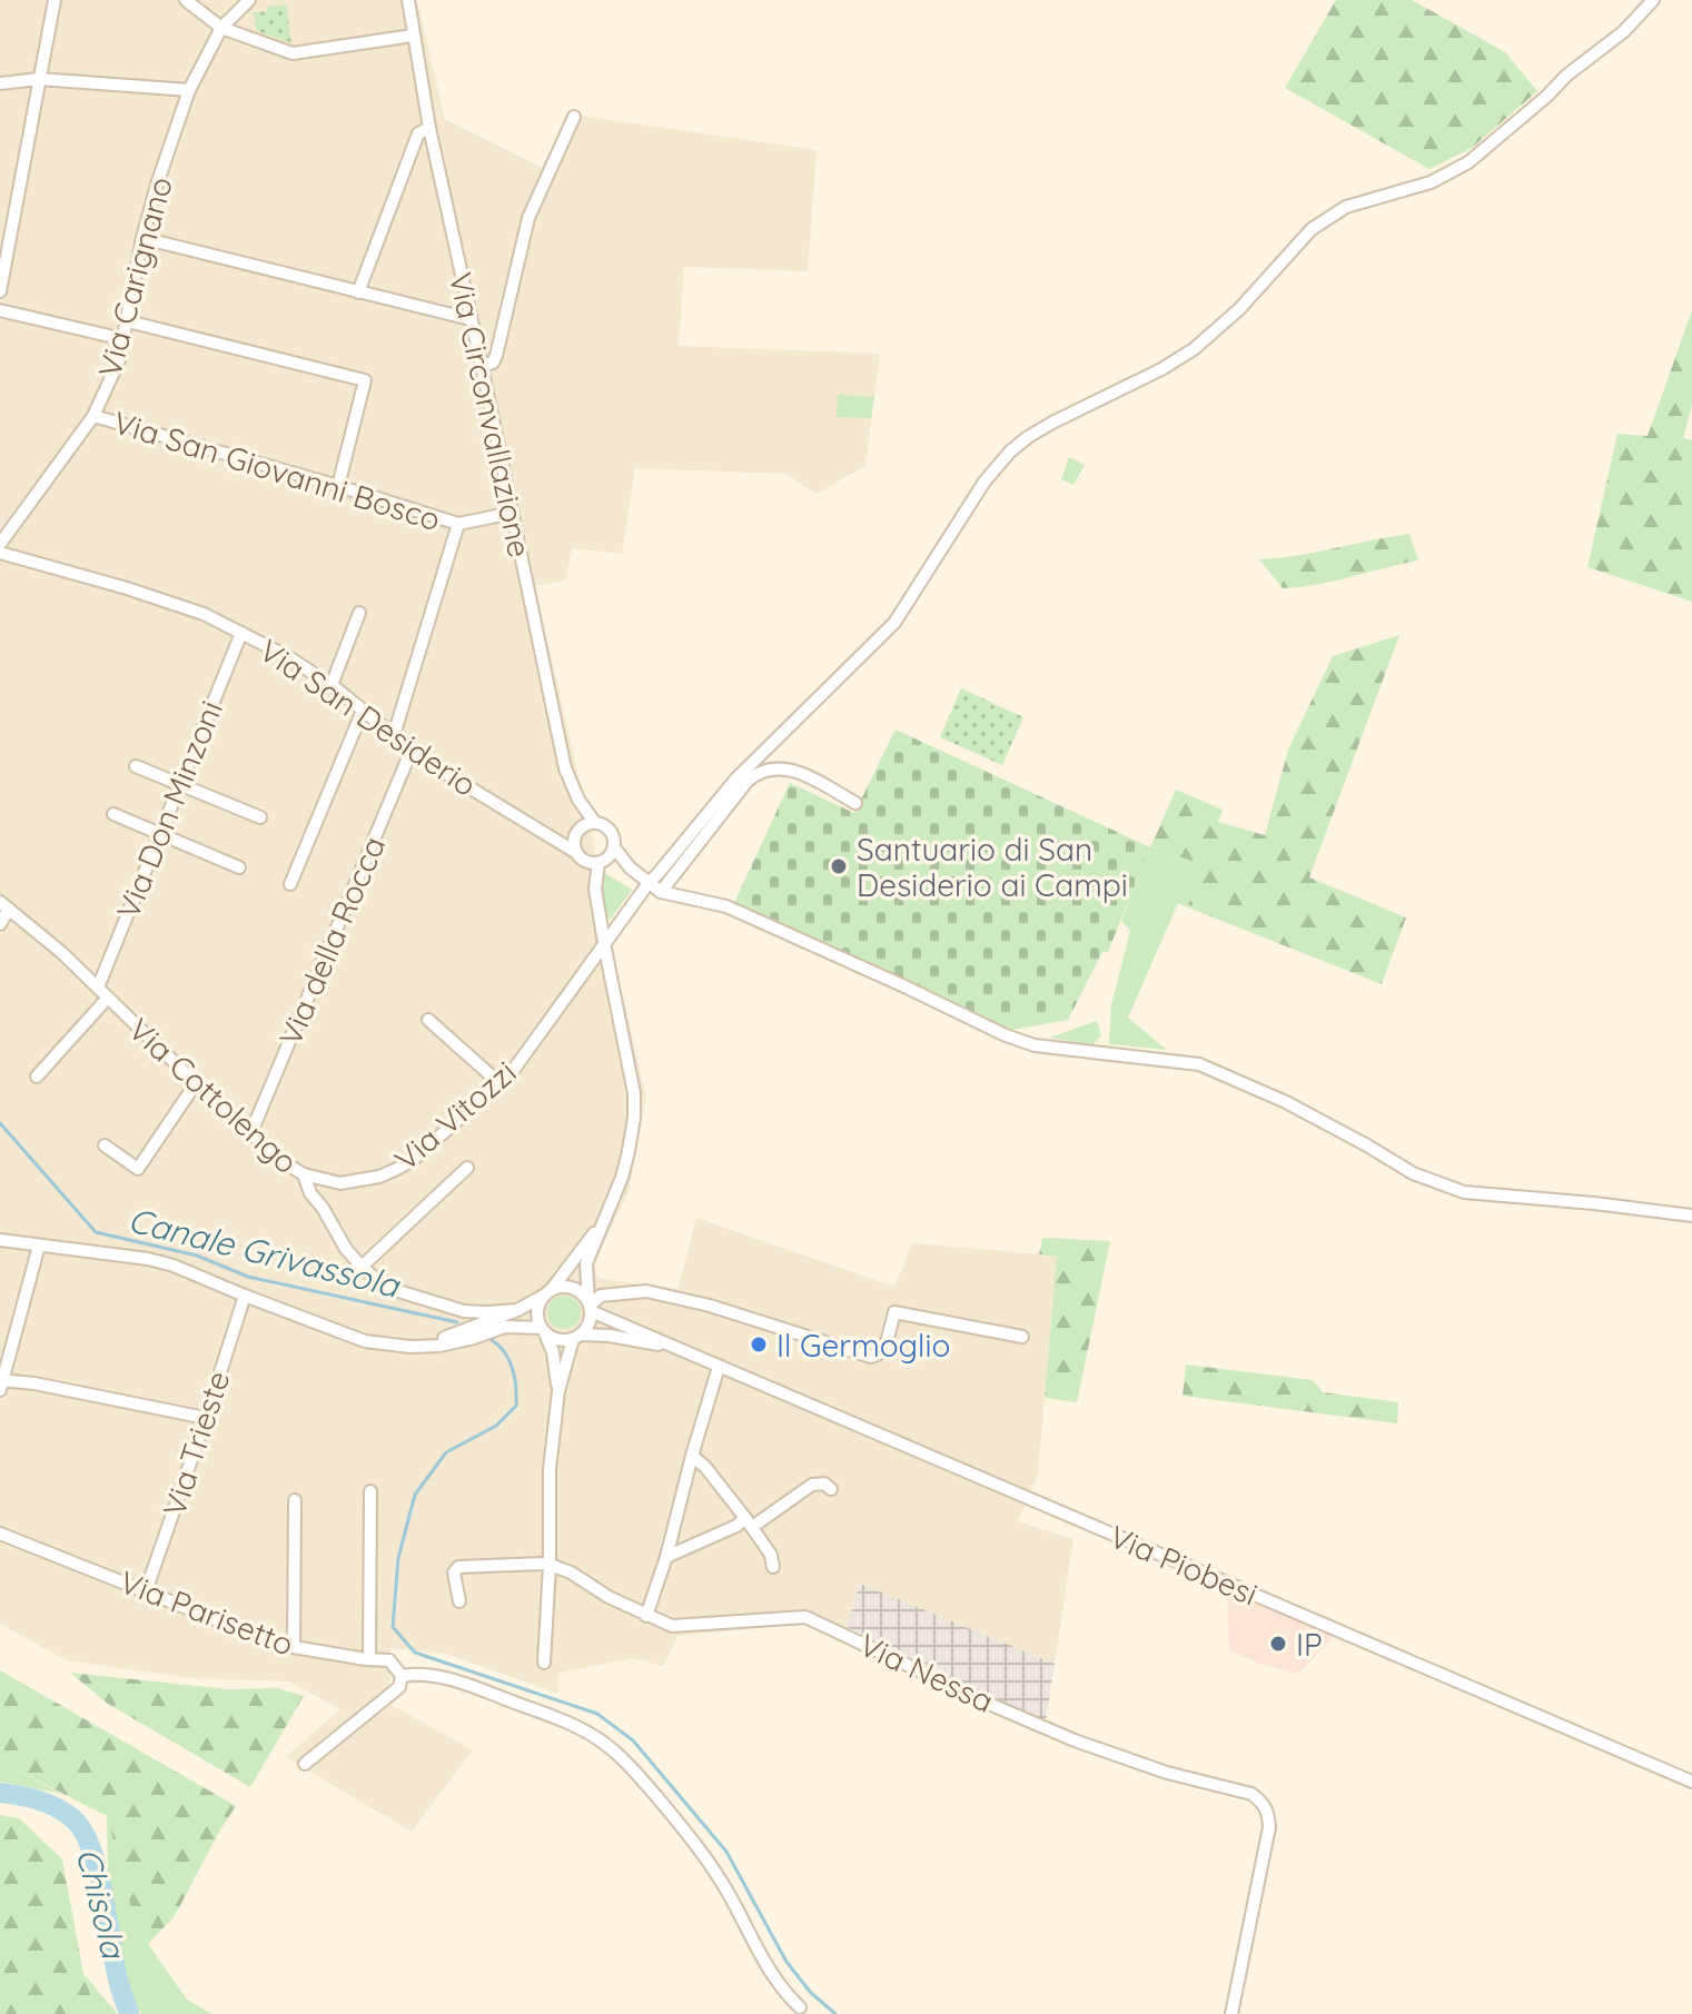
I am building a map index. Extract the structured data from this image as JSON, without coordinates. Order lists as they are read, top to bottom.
{
  "streets": {
    "street": [
      "Via Carignano",
      "Via Circonvallazione",
      "Via San Giovanni Bosco",
      "Via San Desiderio",
      "Via Don Minzoni",
      "Via della Rocca",
      "Via Cottolengo",
      "Via Vitozzi",
      "Via Trieste",
      "Via Piobesi",
      "Via Parisetto",
      "Via Nessa"
    ]
  },
  "crossings": [
    ["Via Carignano", "Via San Giovanni Bosco"],
    ["Via Circonvallazione", "Via San Giovanni Bosco"],
    ["Via Circonvallazione", "Via San Desiderio"],
    ["Via San Desiderio", "Via Don Minzoni"],
    ["Via San Desiderio", "Via della Rocca"],
    ["Via Don Minzoni", "Via Cottolengo"],
    ["Via della Rocca", "Via Cottolengo"],
    ["Via Cottolengo", "Via Vitozzi"],
    ["Via Trieste", "Via Parisetto"]
  ],
  "water": ["Canale Grivassola", "Chisola"],
  "places": ["Santuario di San Desiderio ai Campi", "Il Germoglio", "IP"]
}
